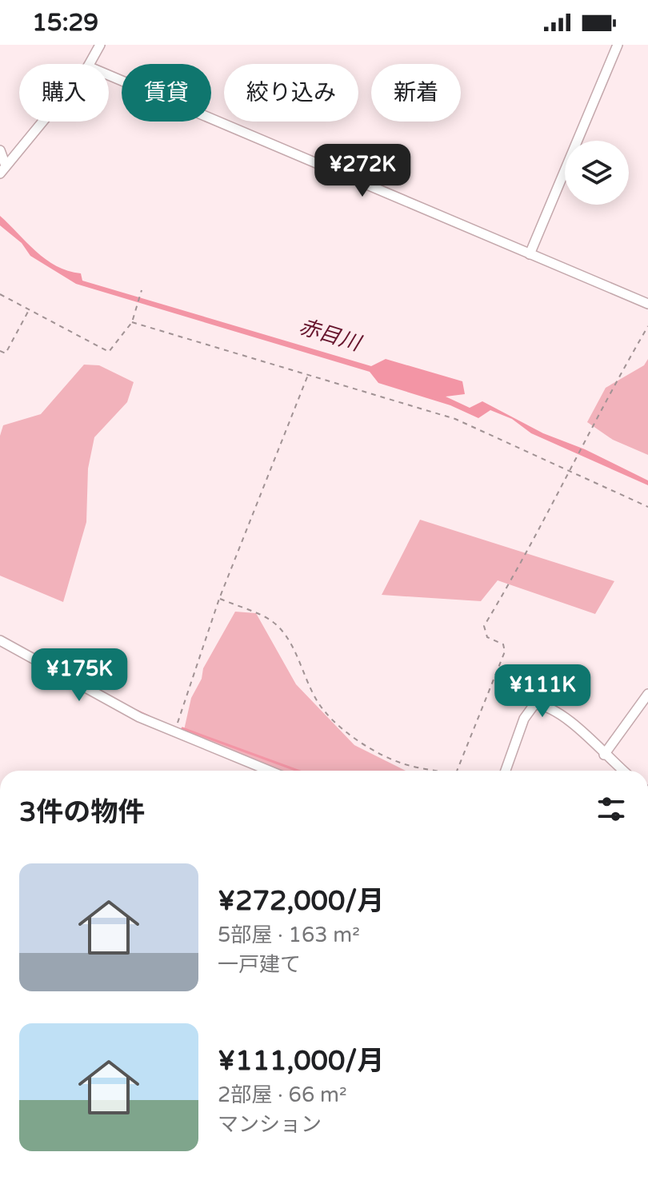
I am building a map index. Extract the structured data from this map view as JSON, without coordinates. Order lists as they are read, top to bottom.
{
  "water": ["赤目川"],
  "page": {
    "status": "15:29",
    "chip": [
      "購入",
      "賃貸",
      "絞り込み",
      "新着"
    ],
    "price": ["¥272K", "¥175K", "¥111K"],
    "heading": "3件の物件",
    "list": [
      {
        "name": "¥272,000/月",
        "note": "5部屋 · 163 m² · 一戸建て"
      },
      {
        "name": "¥111,000/月",
        "note": "2部屋 · 66 m² · マンション"
      }
    ]
  }
}
